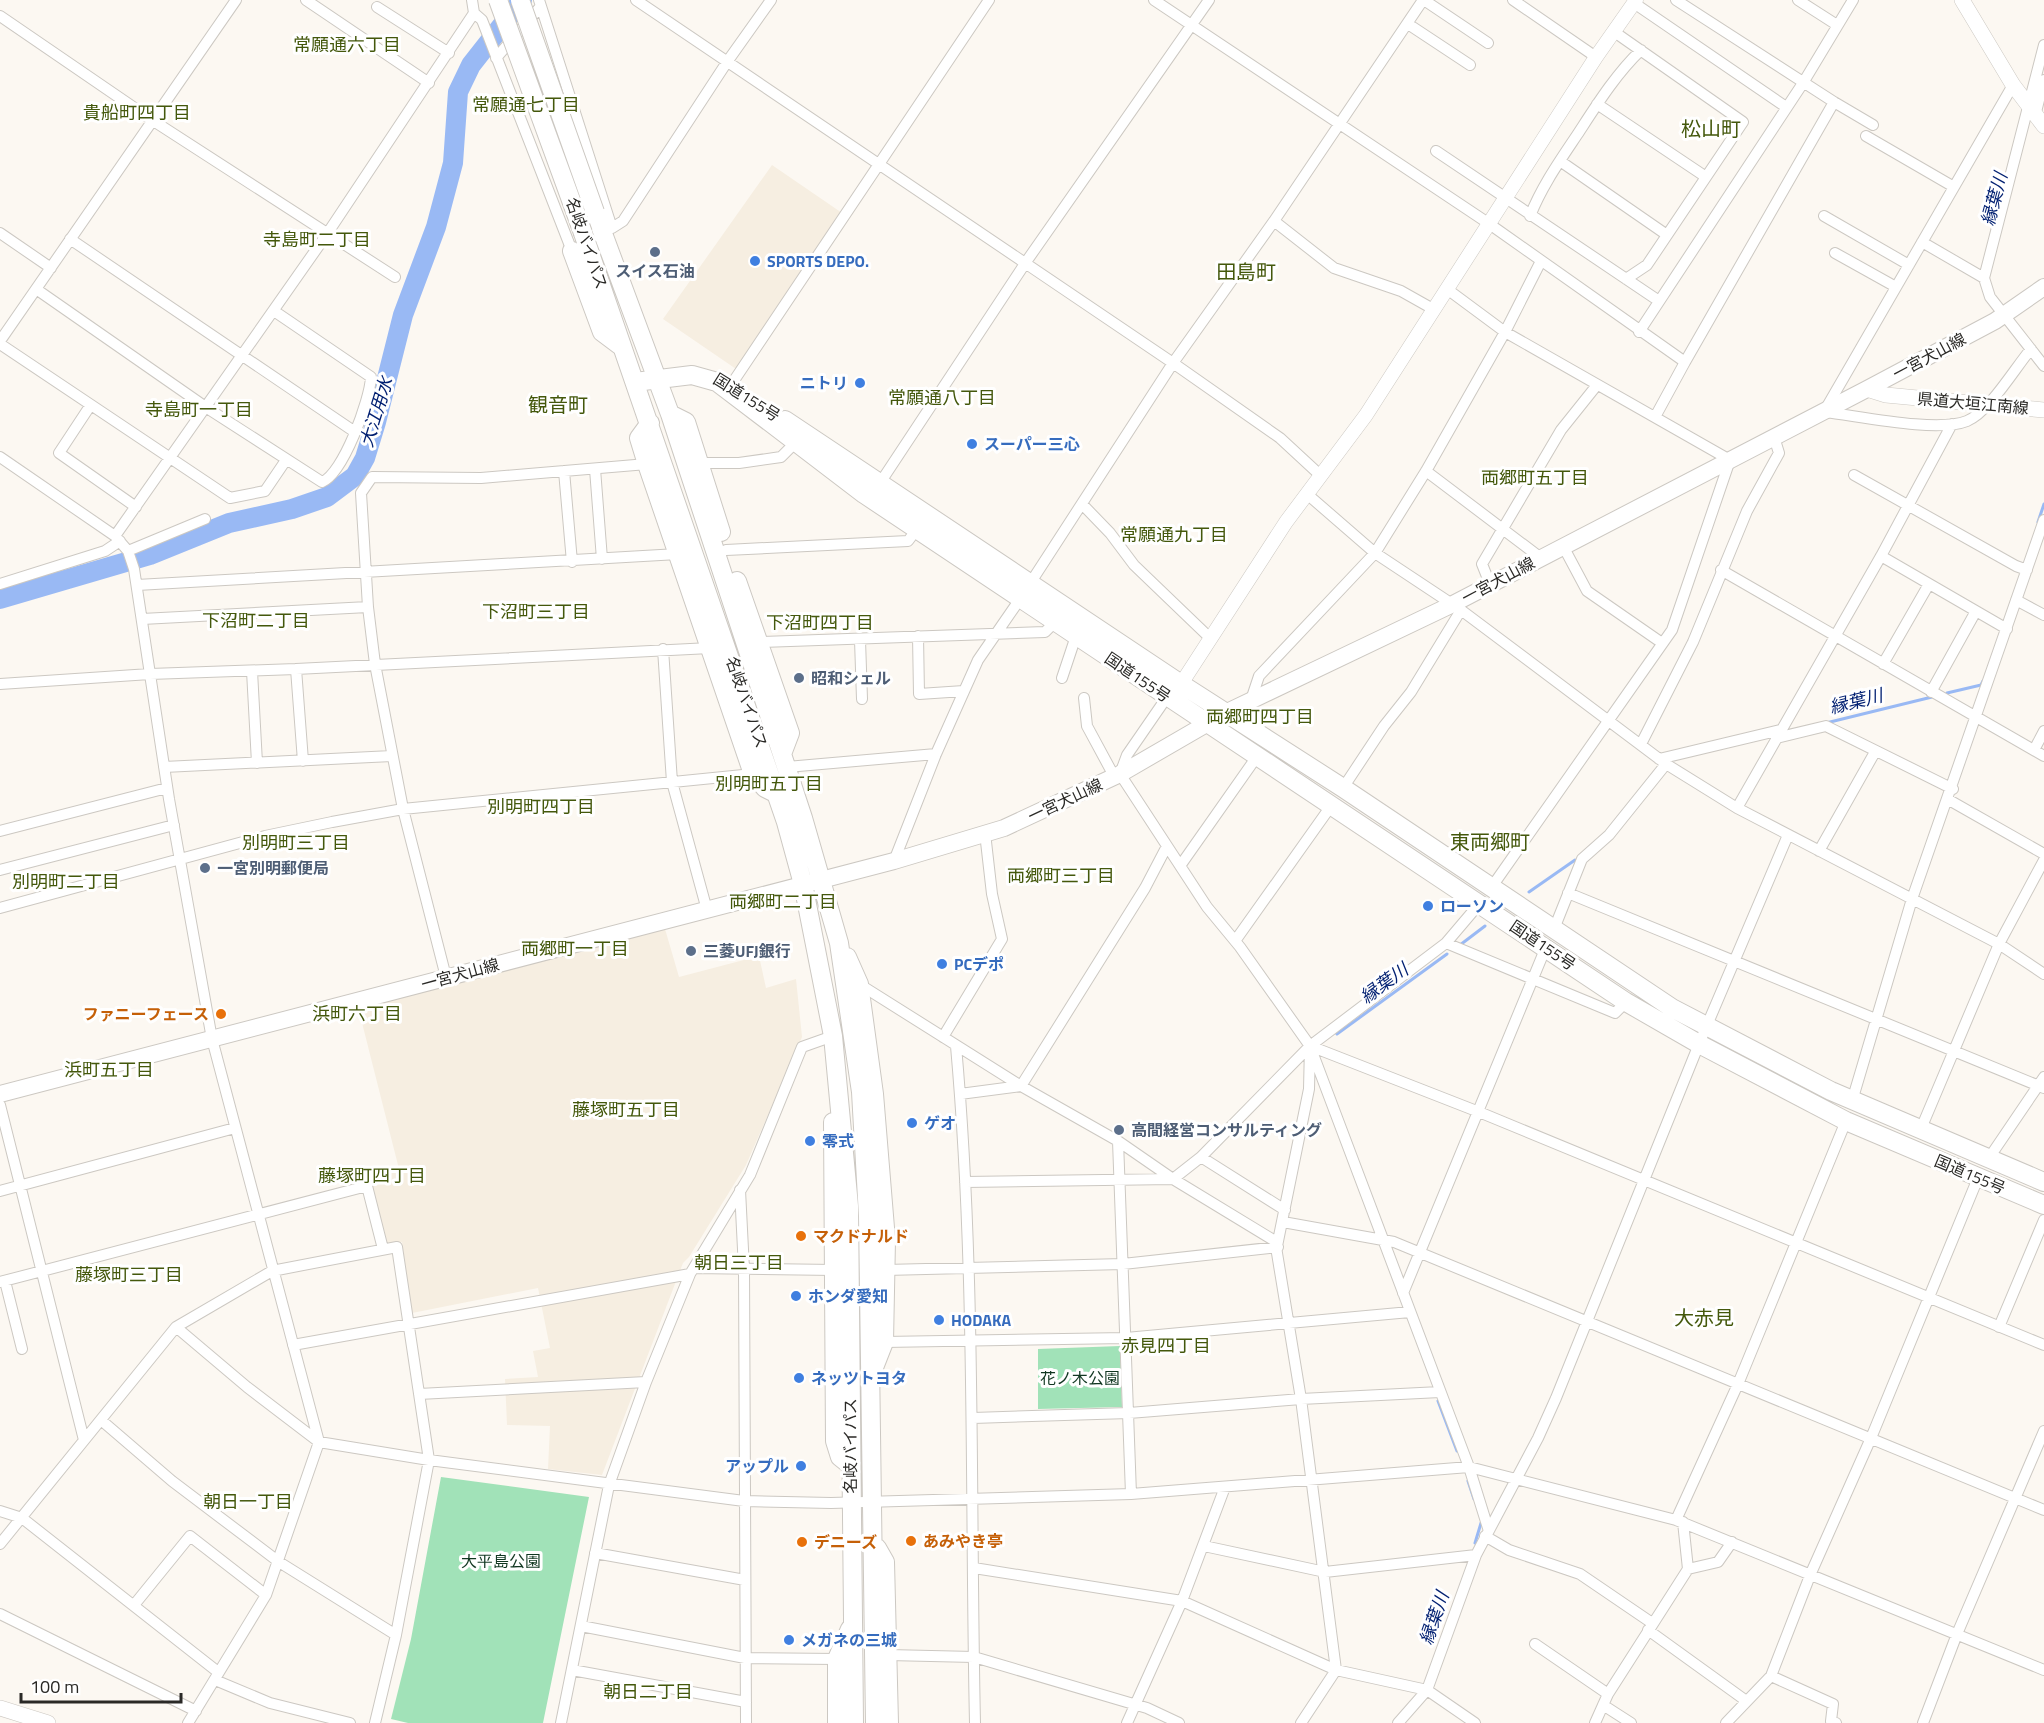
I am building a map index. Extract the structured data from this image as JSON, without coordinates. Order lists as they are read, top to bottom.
{
  "streets": {
    "highway": ["名岐バイパス", "国道155号"],
    "main road": ["一宮犬山線", "県道大垣江南線"]
  },
  "crossings": [
    ["名岐バイパス", "一宮犬山線"],
    ["名岐バイパス", "国道155号"],
    ["一宮犬山線", "国道155号"],
    ["一宮犬山線", "県道大垣江南線"]
  ],
  "districts": [
    "常願通六丁目",
    "常願通七丁目",
    "貴船町四丁目",
    "松山町",
    "寺島町二丁目",
    "田島町",
    "常願通八丁目",
    "観音町",
    "寺島町一丁目",
    "両郷町五丁目",
    "常願通九丁目",
    "下沼町三丁目",
    "下沼町二丁目",
    "下沼町四丁目",
    "両郷町四丁目",
    "別明町五丁目",
    "別明町四丁目",
    "東両郷町",
    "別明町三丁目",
    "両郷町三丁目",
    "別明町二丁目",
    "両郷町二丁目",
    "両郷町一丁目",
    "浜町六丁目",
    "浜町五丁目",
    "藤塚町五丁目",
    "藤塚町四丁目",
    "朝日三丁目",
    "藤塚町三丁目",
    "大赤見",
    "赤見四丁目",
    "朝日一丁目",
    "朝日二丁目"
  ],
  "water": ["縁葉川", "大江用水"],
  "parks": ["花ノ木公園", "大平島公園"],
  "places": [
    "スイス石油",
    "SPORTS DEPO.",
    "ニトリ",
    "スーパー三心",
    "昭和シェル",
    "一宮別明郵便局",
    "ローソン",
    "三菱UFJ銀行",
    "PCデポ",
    "ファニーフェース",
    "ゲオ",
    "高間経営コンサルティング",
    "零式",
    "マクドナルド",
    "ホンダ愛知",
    "HODAKA",
    "ネッツトヨタ",
    "アップル",
    "あみやき亭",
    "デニーズ",
    "メガネの三城"
  ],
  "scale_bar": "100 m"
}
